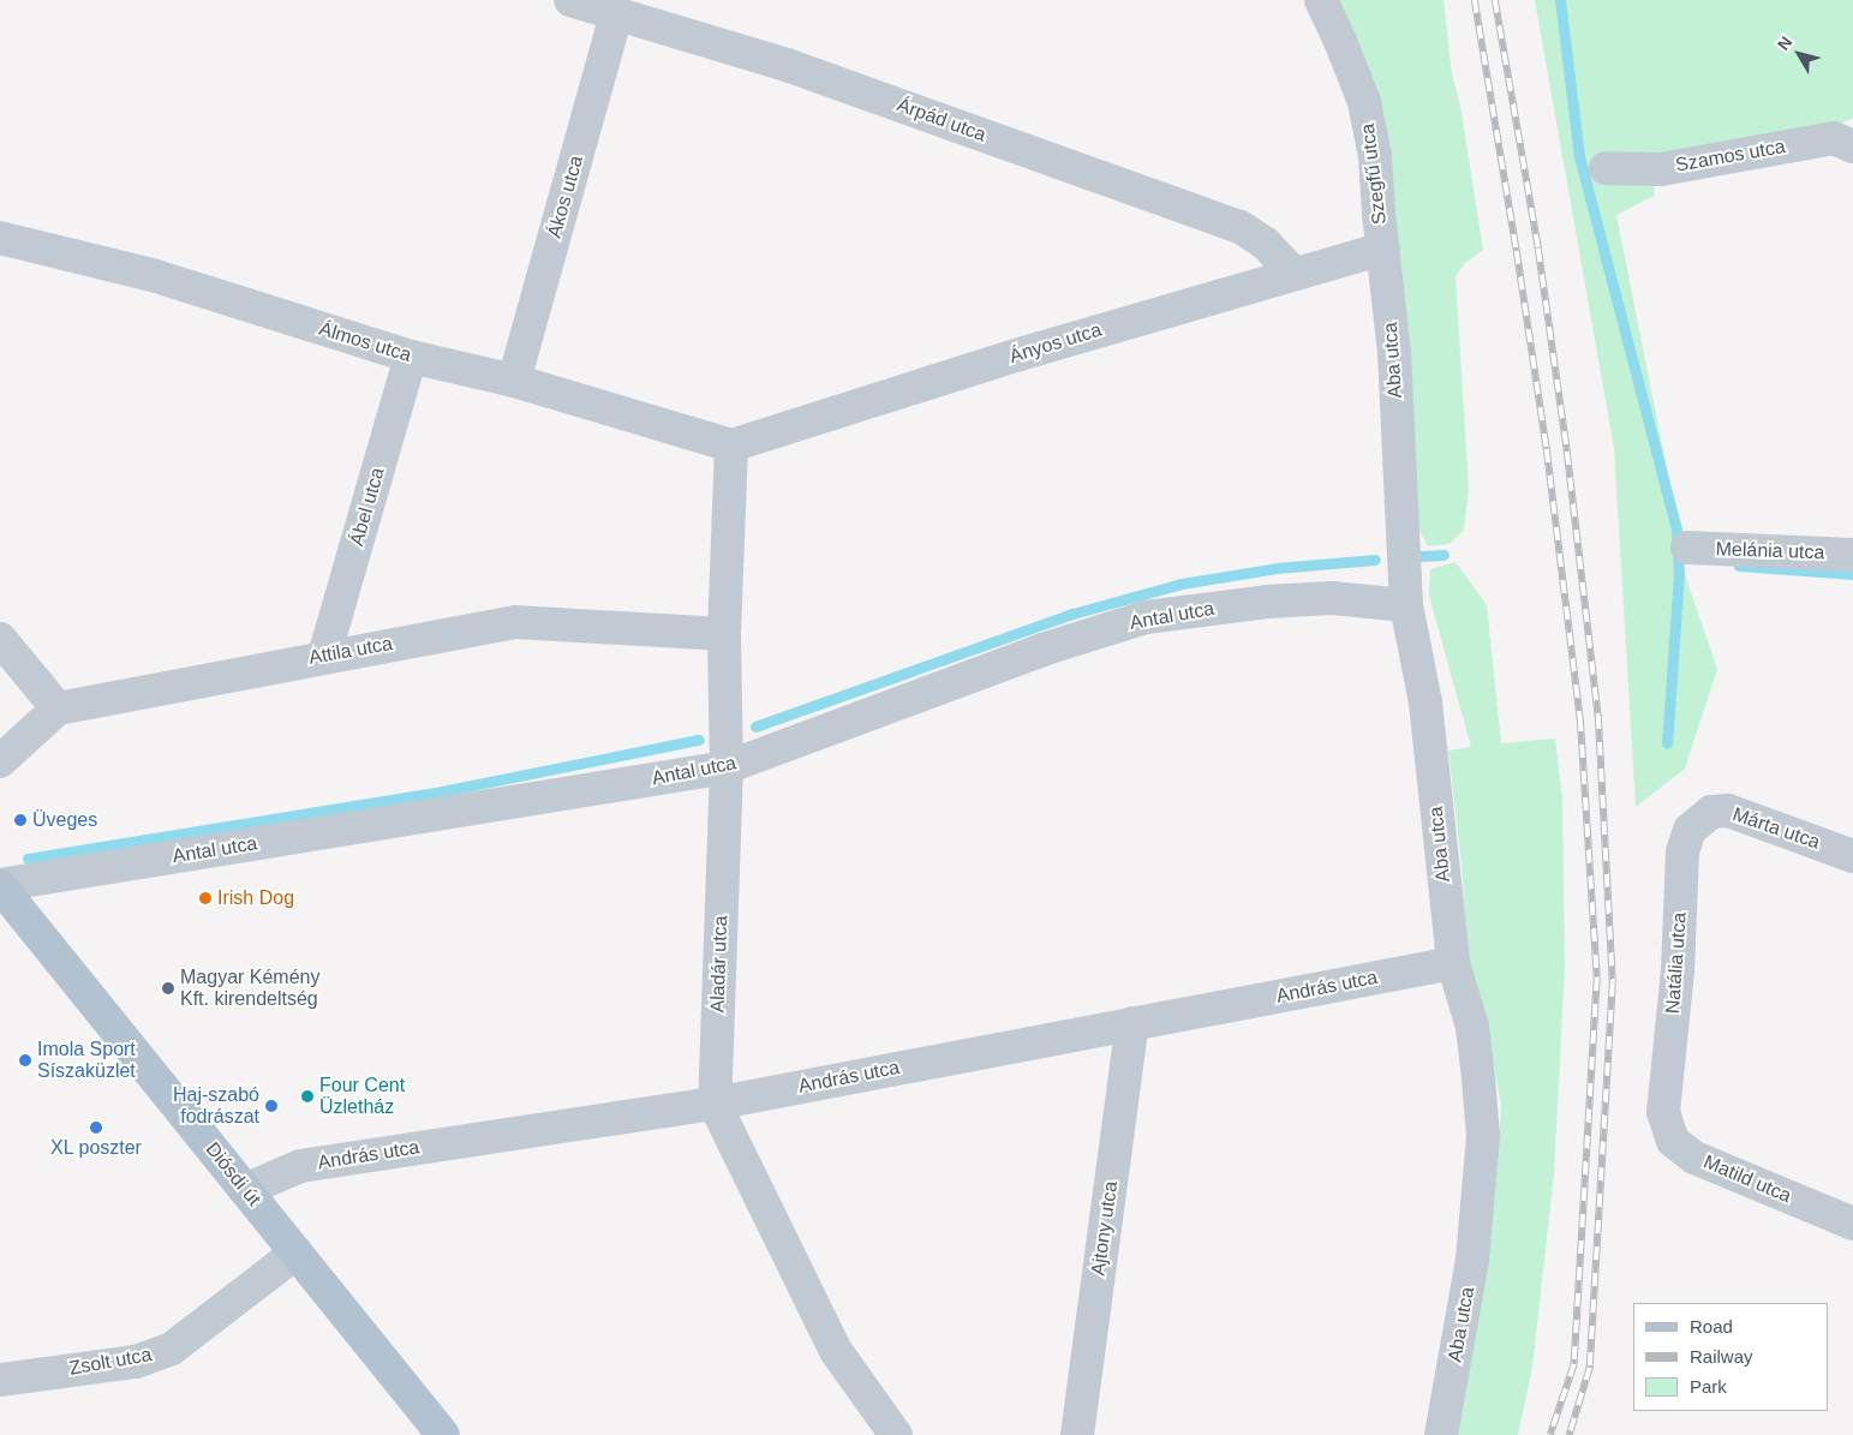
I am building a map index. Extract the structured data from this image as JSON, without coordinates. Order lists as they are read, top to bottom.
{
  "streets": {
    "main road": ["Diósdi út"],
    "street": [
      "Árpád utca",
      "Szamos utca",
      "Szegfű utca",
      "Ákos utca",
      "Álmos utca",
      "Ányos utca",
      "Aba utca",
      "Ábel utca",
      "Melánia utca",
      "Antal utca",
      "Attila utca",
      "Márta utca",
      "Natália utca",
      "Aladár utca",
      "András utca",
      "Matild utca",
      "Ajtony utca",
      "Zsolt utca"
    ]
  },
  "crossings": [
    ["Árpád utca", "Ákos utca"],
    ["Árpád utca", "Ányos utca"],
    ["Szegfű utca", "Ányos utca"],
    ["Szegfű utca", "Aba utca"],
    ["Ákos utca", "Álmos utca"],
    ["Álmos utca", "Ányos utca"],
    ["Álmos utca", "Ábel utca"],
    ["Álmos utca", "Aladár utca"],
    ["Ányos utca", "Aba utca"],
    ["Ányos utca", "Aladár utca"],
    ["Aba utca", "Antal utca"],
    ["Aba utca", "András utca"],
    ["Ábel utca", "Attila utca"],
    ["Antal utca", "Aladár utca"],
    ["Antal utca", "Diósdi út"],
    ["Attila utca", "Aladár utca"],
    ["Márta utca", "Natália utca"],
    ["Natália utca", "Matild utca"],
    ["Aladár utca", "András utca"],
    ["András utca", "Diósdi út"],
    ["András utca", "Ajtony utca"],
    ["Diósdi út", "Zsolt utca"]
  ],
  "places": [
    "Üveges",
    "Irish Dog",
    "Magyar Kémény Kft. kirendeltség",
    "Imola Sport Síszaküzlet",
    "Four Cent Üzletház",
    "Haj-szabó fodrászat",
    "XL poszter"
  ],
  "legend": ["Road", "Railway", "Park"],
  "north": "top left"
}
